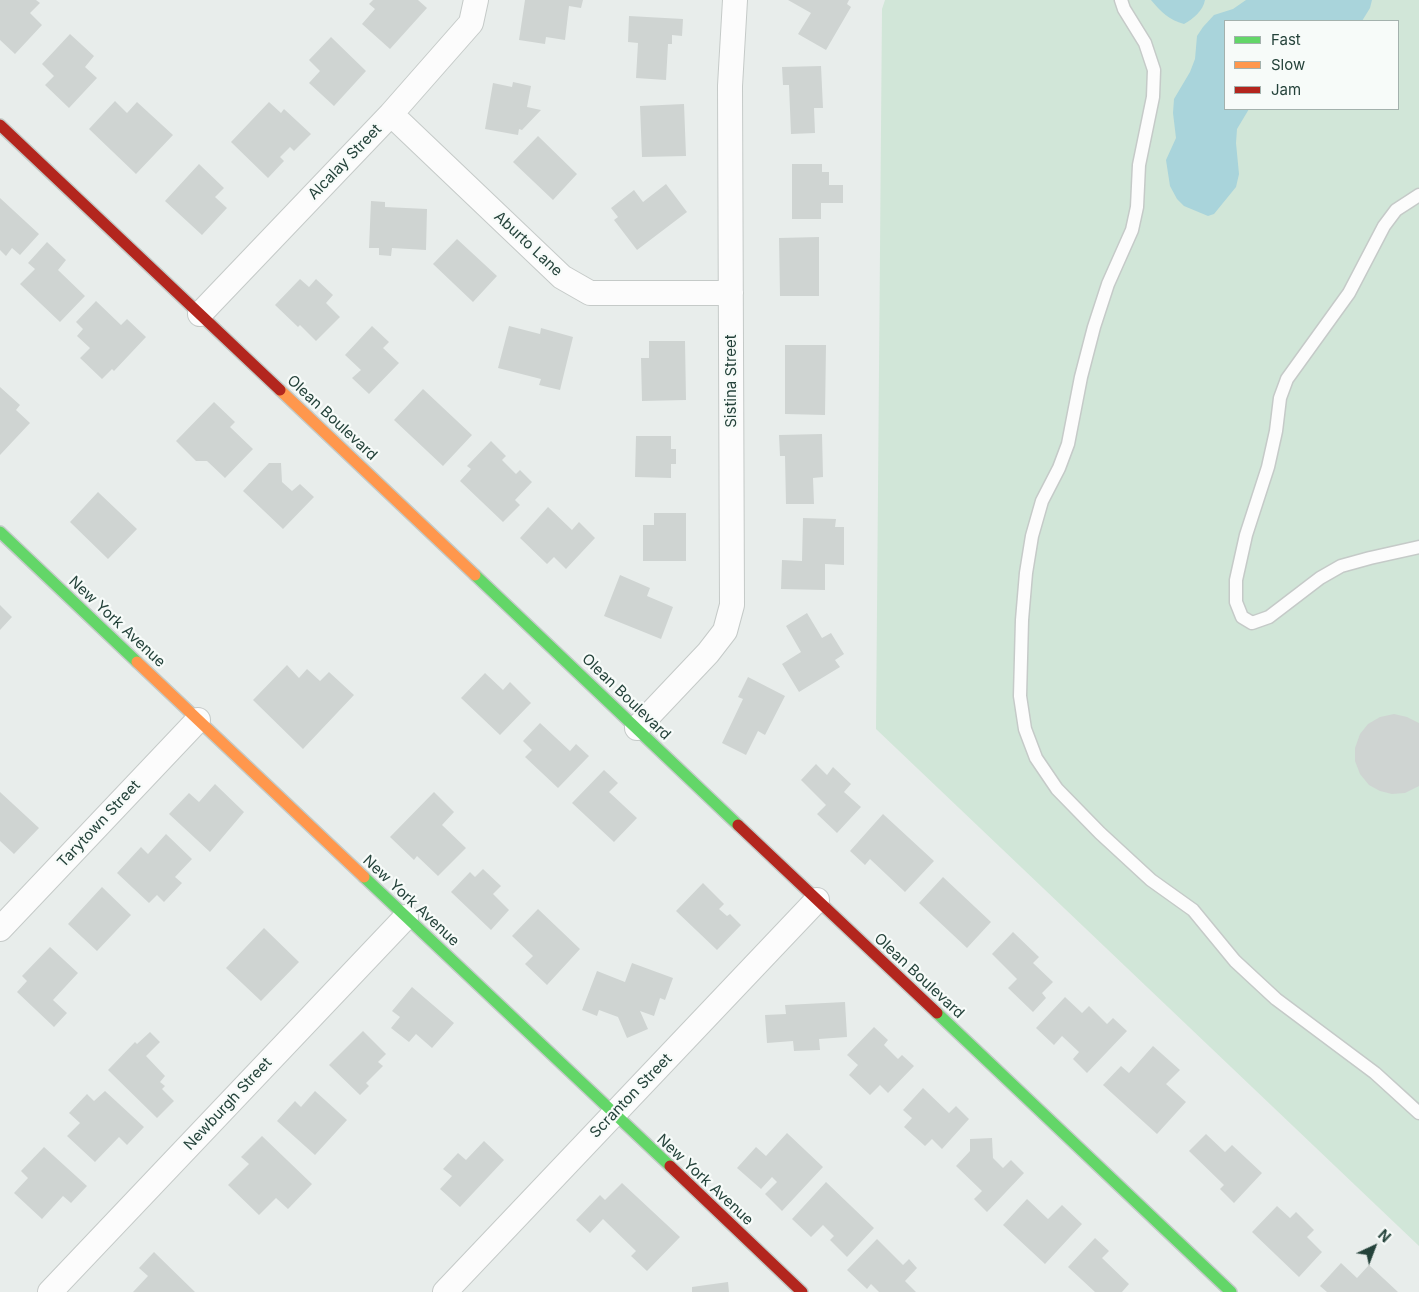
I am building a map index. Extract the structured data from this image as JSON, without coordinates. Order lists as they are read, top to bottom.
{
  "streets": {
    "street": [
      "Alcalay Street",
      "Aburto Lane",
      "Sistina Street",
      "Olean Boulevard",
      "New York Avenue",
      "Tarytown Street",
      "Scranton Street",
      "Newburgh Street"
    ]
  },
  "crossings": [
    ["Alcalay Street", "Aburto Lane"],
    ["Alcalay Street", "Olean Boulevard"],
    ["Aburto Lane", "Sistina Street"],
    ["Sistina Street", "Olean Boulevard"],
    ["Olean Boulevard", "Scranton Street"],
    ["New York Avenue", "Tarytown Street"],
    ["New York Avenue", "Scranton Street"],
    ["New York Avenue", "Newburgh Street"]
  ],
  "legend": ["Fast", "Slow", "Jam"],
  "north": "top right"
}
